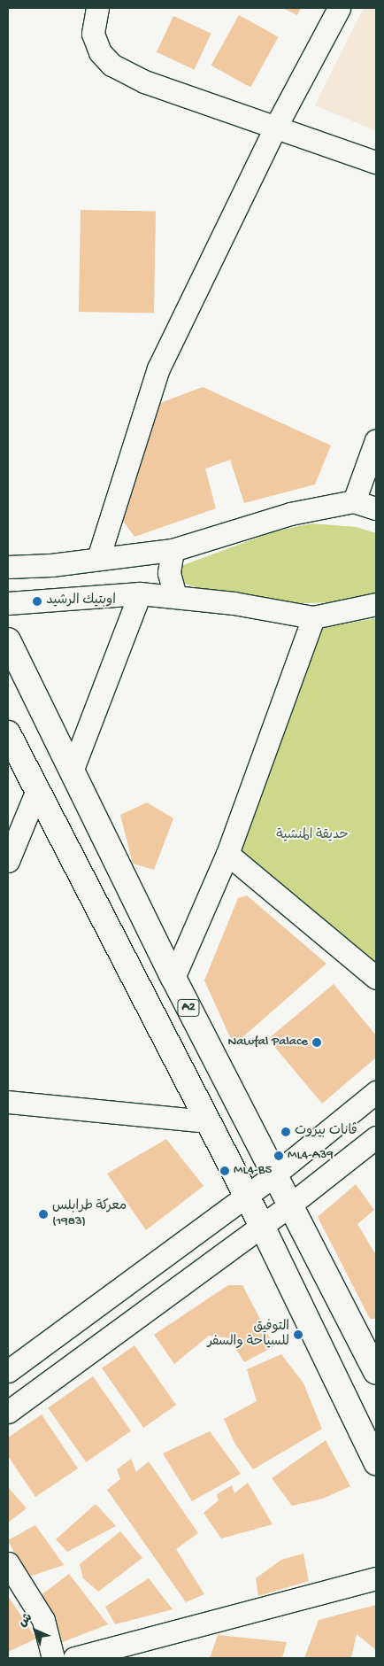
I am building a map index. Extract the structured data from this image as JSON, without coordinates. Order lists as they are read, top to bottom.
{
  "streets": {
    "highway": ["A2"]
  },
  "parks": ["حديقة المنشية"],
  "places": [
    "اوبتيك الرشيد",
    "Nawfal Palace",
    "ڤانات بيروت",
    "ML4-A39",
    "ML4-B5",
    "معركة طرابلس (1983)",
    "التوفيق للسياحة والسفر"
  ],
  "north": "top left"
}
